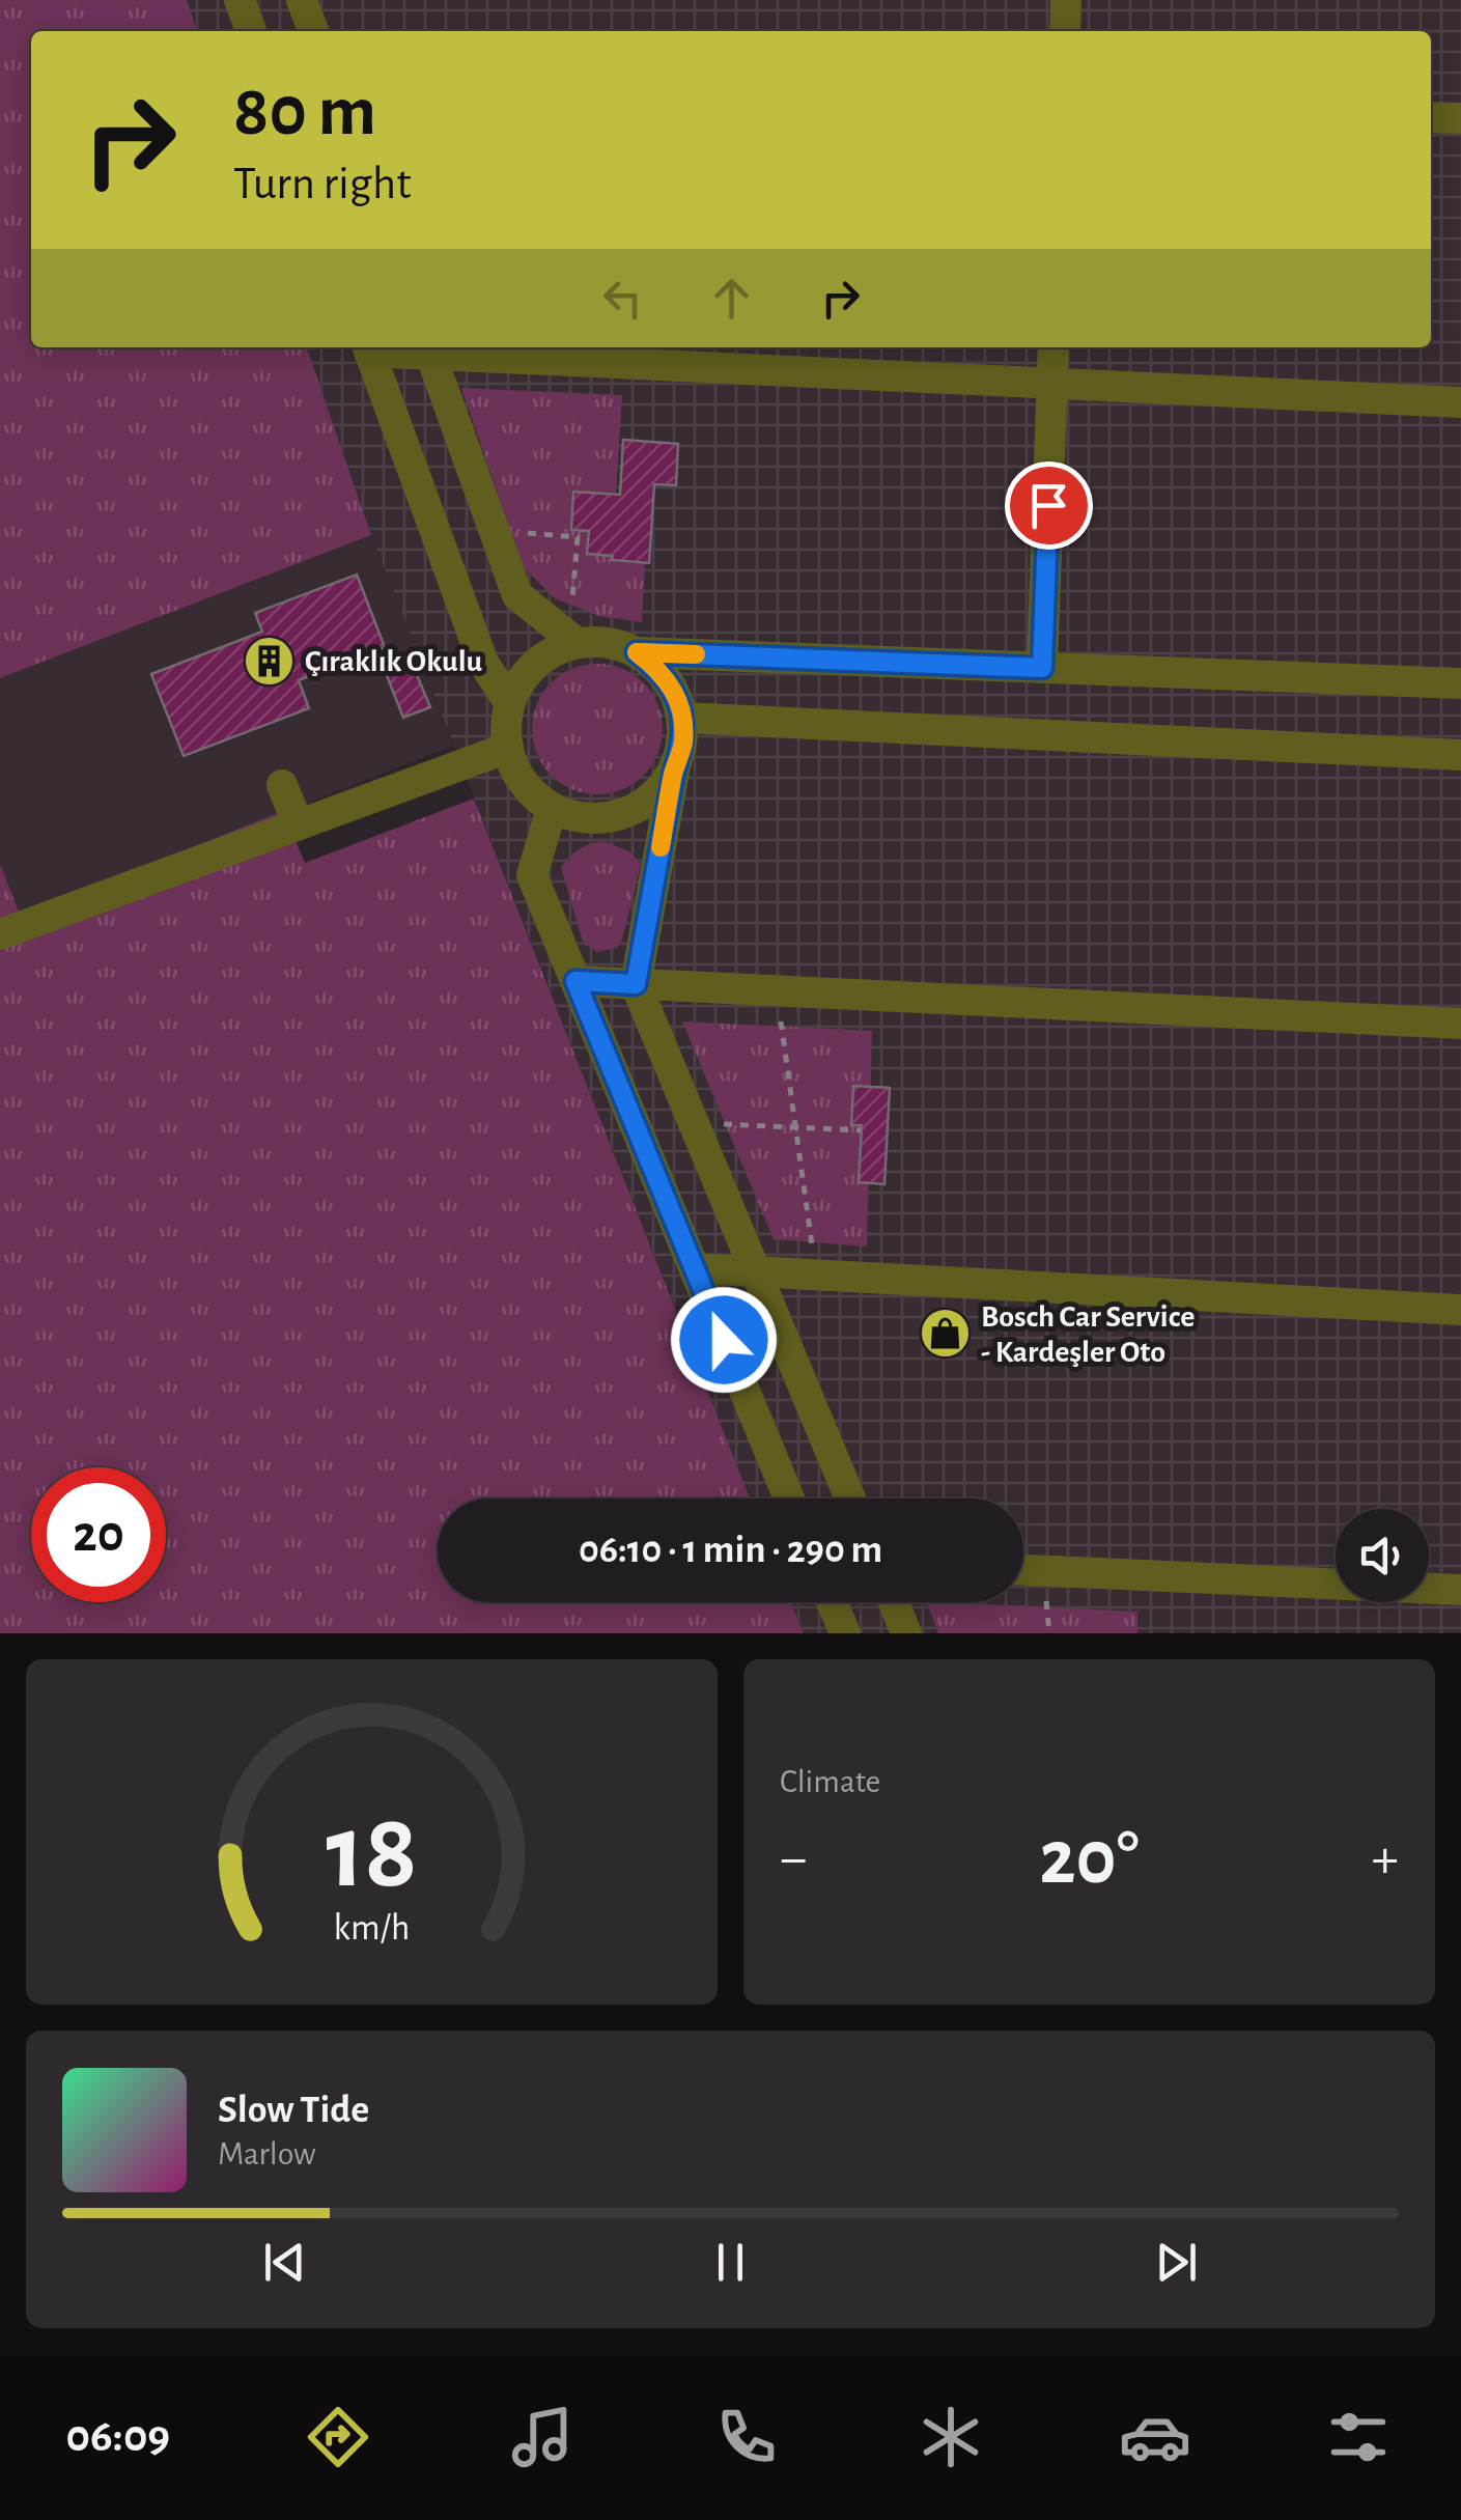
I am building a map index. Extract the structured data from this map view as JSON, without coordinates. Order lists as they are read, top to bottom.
{
  "places": {
    "building": ["Çıraklık Okulu"],
    "shop": ["Bosch Car Service - Kardeşler Oto"]
  },
  "page": {
    "turn": ["80 m", "Turn right"],
    "limit": "20",
    "trip": "06:10 · 1 min · 290 m",
    "tile": "Climate",
    "heat": ["−", "20°", "+"],
    "song": ["Slow Tide", "Marlow"],
    "tabs": "06:09",
    "gauge": ["18", "km/h"]
  }
}
